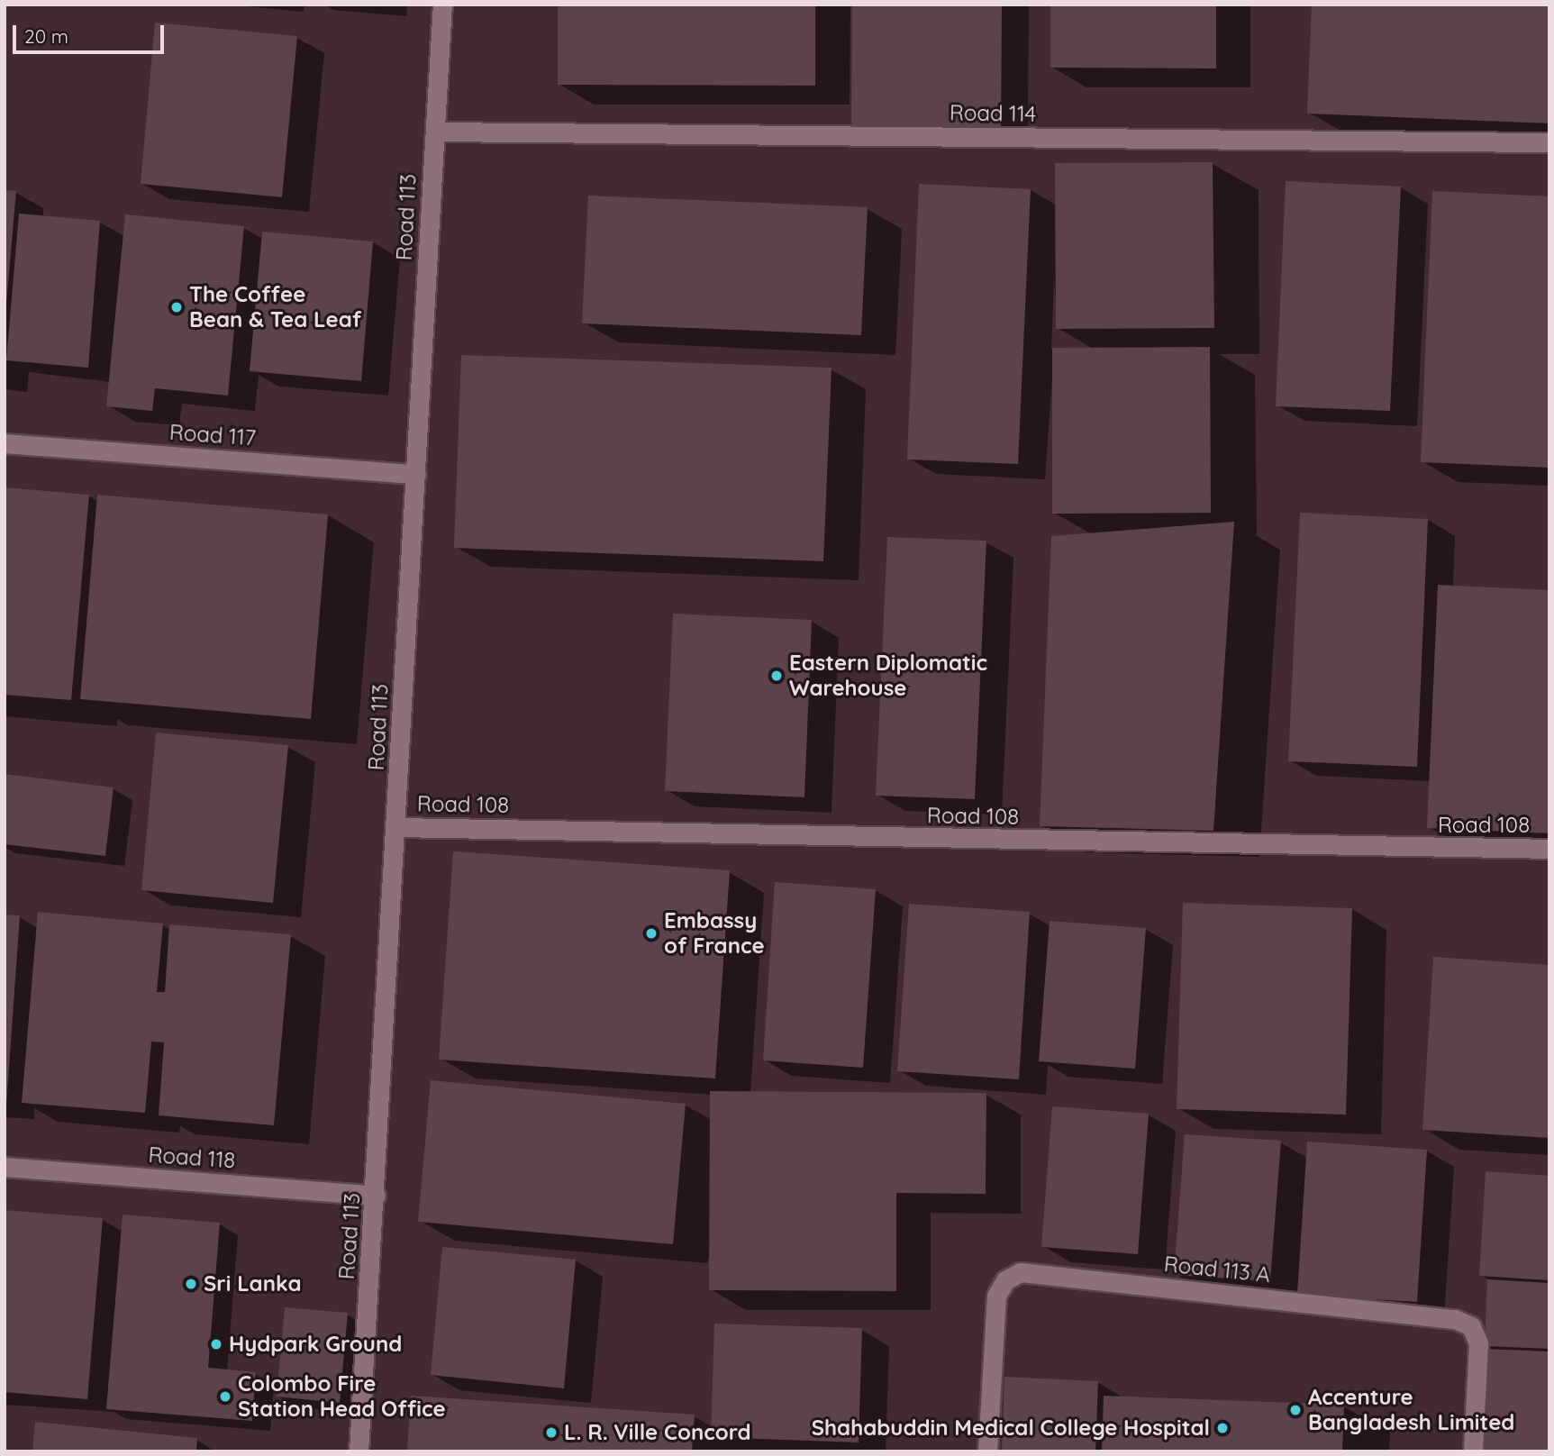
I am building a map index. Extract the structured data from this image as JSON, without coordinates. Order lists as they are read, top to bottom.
{
  "streets": {
    "street": [
      "Road 114",
      "Road 113",
      "Road 117",
      "Road 108",
      "Road 118",
      "Road 113 A"
    ]
  },
  "crossings": [
    ["Road 114", "Road 113"],
    ["Road 113", "Road 117"],
    ["Road 113", "Road 108"],
    ["Road 113", "Road 118"]
  ],
  "places": [
    "The Coffee Bean & Tea Leaf",
    "Eastern Diplomatic Warehouse",
    "Embassy of France",
    "Sri Lanka",
    "Hydpark Ground",
    "Colombo Fire Station Head Office",
    "Accenture Bangladesh Limited",
    "Shahabuddin Medical College Hospital",
    "L. R. Ville Concord"
  ],
  "scale_bar": "20 m"
}
